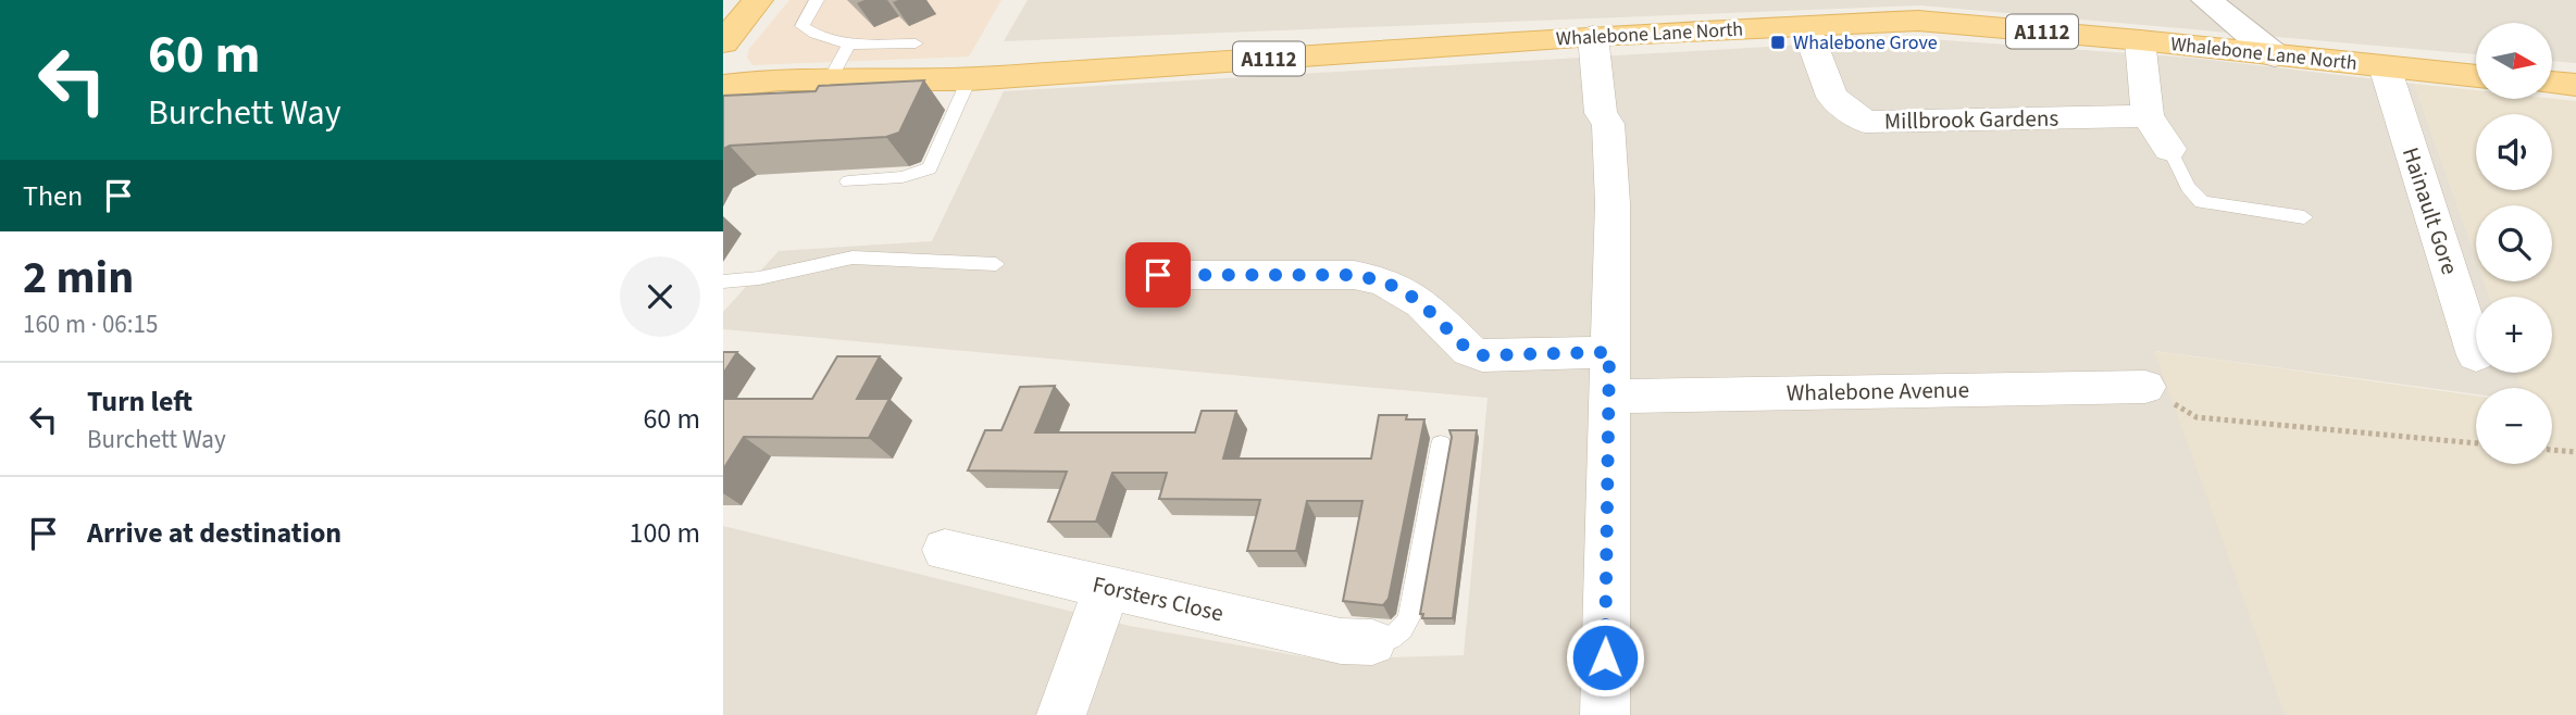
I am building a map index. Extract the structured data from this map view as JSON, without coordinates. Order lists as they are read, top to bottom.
{
  "streets": {
    "main road": ["A1112", "Whalebone Lane North"],
    "street": [
      "Millbrook Gardens",
      "Hainault Gore",
      "Whalebone Avenue",
      "Forsters Close"
    ]
  },
  "crossings": [
    ["Whalebone Lane North", "Millbrook Gardens"],
    ["Whalebone Lane North", "Hainault Gore"]
  ],
  "places": {
    "transit": ["Whalebone Grove"]
  },
  "north": "right",
  "page": {
    "turn": ["60 m", "Burchett Way"],
    "map_buttons": ["+", "−"],
    "then": "Then",
    "heading": ["2 min", "160 m · 06:15"],
    "list": [
      {
        "name": "Turn left",
        "note": "Burchett Way",
        "value": "60 m"
      },
      {
        "name": "Arrive at destination",
        "value": "100 m"
      }
    ]
  }
}
